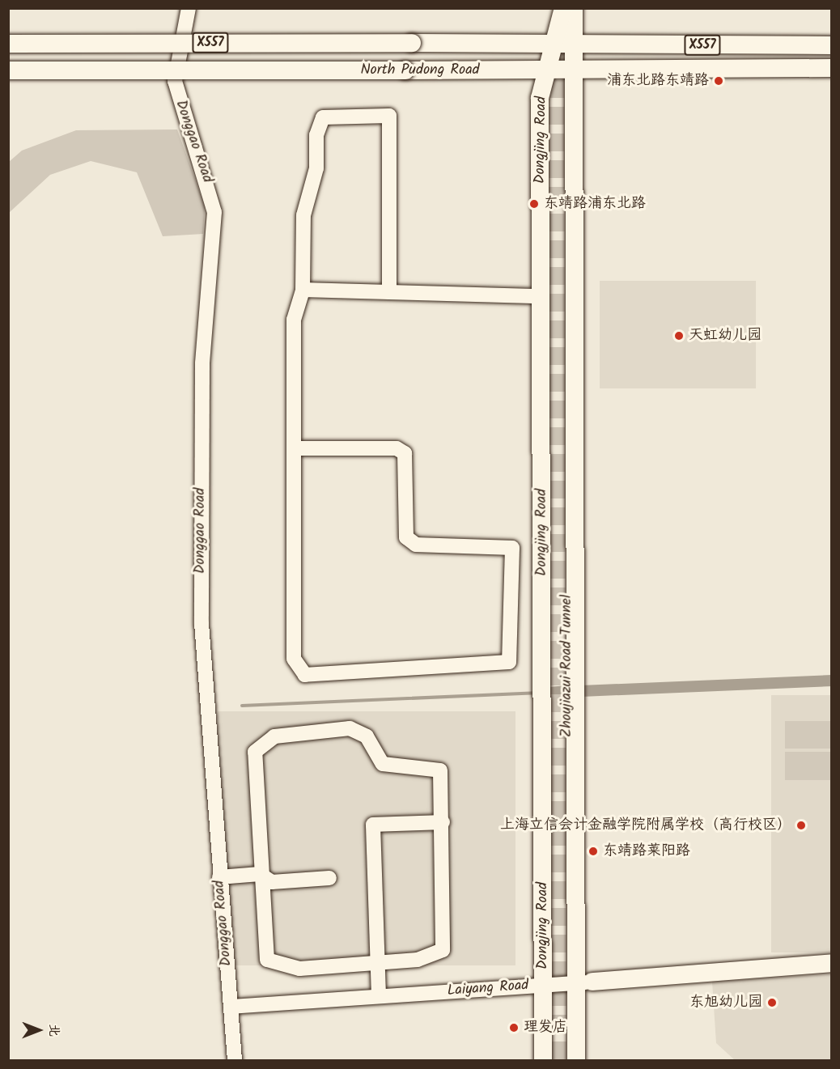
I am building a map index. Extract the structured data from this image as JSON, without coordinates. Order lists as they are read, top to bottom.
{
  "streets": {
    "main road": [
      "X557",
      "North Pudong Road",
      "Dongjing Road",
      "Zhoujiazui Road Tunnel",
      "Laiyang Road"
    ],
    "street": ["Donggao Road"]
  },
  "crossings": [
    ["North Pudong Road", "Dongjing Road"],
    ["Dongjing Road", "Laiyang Road"],
    ["Donggao Road", "Laiyang Road"]
  ],
  "places": [
    "浦东北路东靖路",
    "东靖路浦东北路",
    "天虹幼儿园",
    "上海立信会计金融学院附属学校（高行校区）",
    "东靖路莱阳路",
    "东旭幼儿园",
    "理发店"
  ],
  "north": "right"
}
